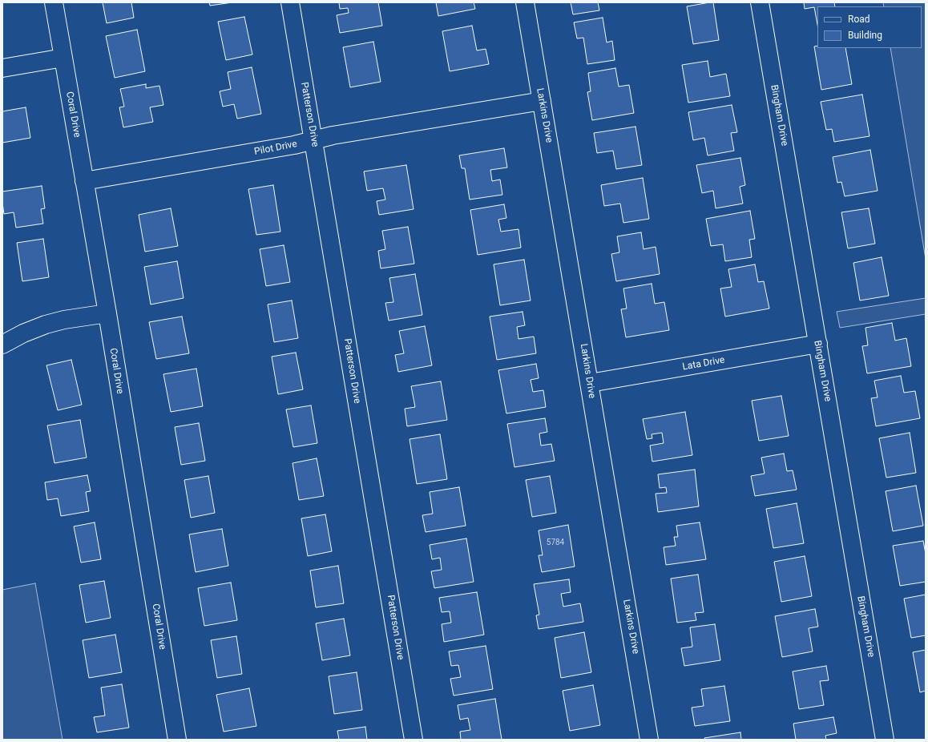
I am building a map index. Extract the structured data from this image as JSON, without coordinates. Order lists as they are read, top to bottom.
{
  "streets": {
    "street": [
      "Coral Drive",
      "Patterson Drive",
      "Larkins Drive",
      "Bingham Drive",
      "Pilot Drive",
      "Lata Drive"
    ]
  },
  "crossings": [
    ["Coral Drive", "Pilot Drive"],
    ["Patterson Drive", "Pilot Drive"],
    ["Larkins Drive", "Pilot Drive"],
    ["Larkins Drive", "Lata Drive"],
    ["Bingham Drive", "Lata Drive"]
  ],
  "house_numbers": ["5784"],
  "legend": ["Road", "Building"]
}
